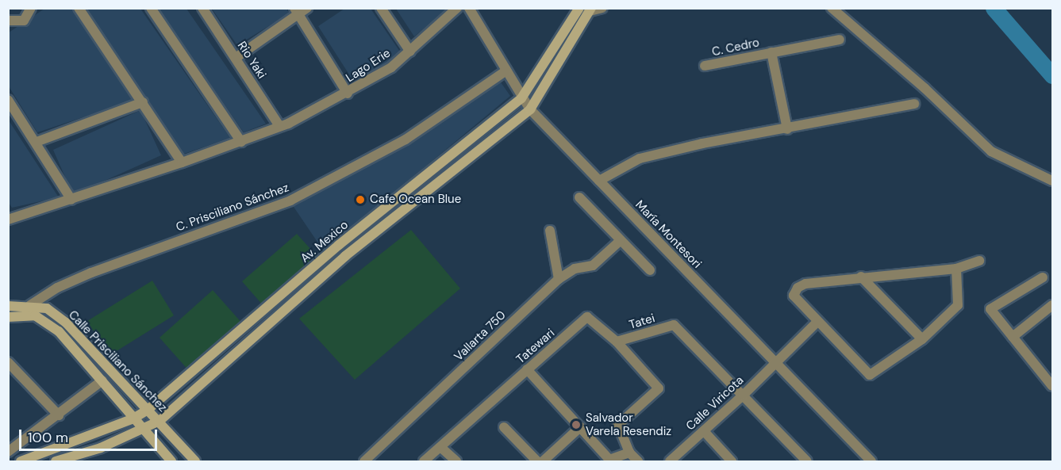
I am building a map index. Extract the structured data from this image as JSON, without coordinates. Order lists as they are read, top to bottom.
{
  "streets": {
    "main road": ["Av. Mexico", "Calle Prisciliano Sánchez"],
    "street": [
      "C. Cedro",
      "Rio Yaki",
      "Lago Erie",
      "C. Prisciliano Sánchez",
      "María Montesori",
      "Tatei",
      "Vallarta 750",
      "Tatewari",
      "Calle Viricota"
    ]
  },
  "crossings": [
    ["Rio Yaki", "Lago Erie"],
    ["C. Prisciliano Sánchez", "María Montesori"],
    ["C. Prisciliano Sánchez", "Calle Prisciliano Sánchez"],
    ["María Montesori", "Av. Mexico"],
    ["María Montesori", "Calle Viricota"],
    ["Av. Mexico", "Calle Prisciliano Sánchez"],
    ["Tatei", "Tatewari"],
    ["Tatei", "Calle Viricota"]
  ],
  "places": ["Cafe Ocean Blue", "Salvador Varela Resendiz"],
  "scale_bar": "100 m"
}
